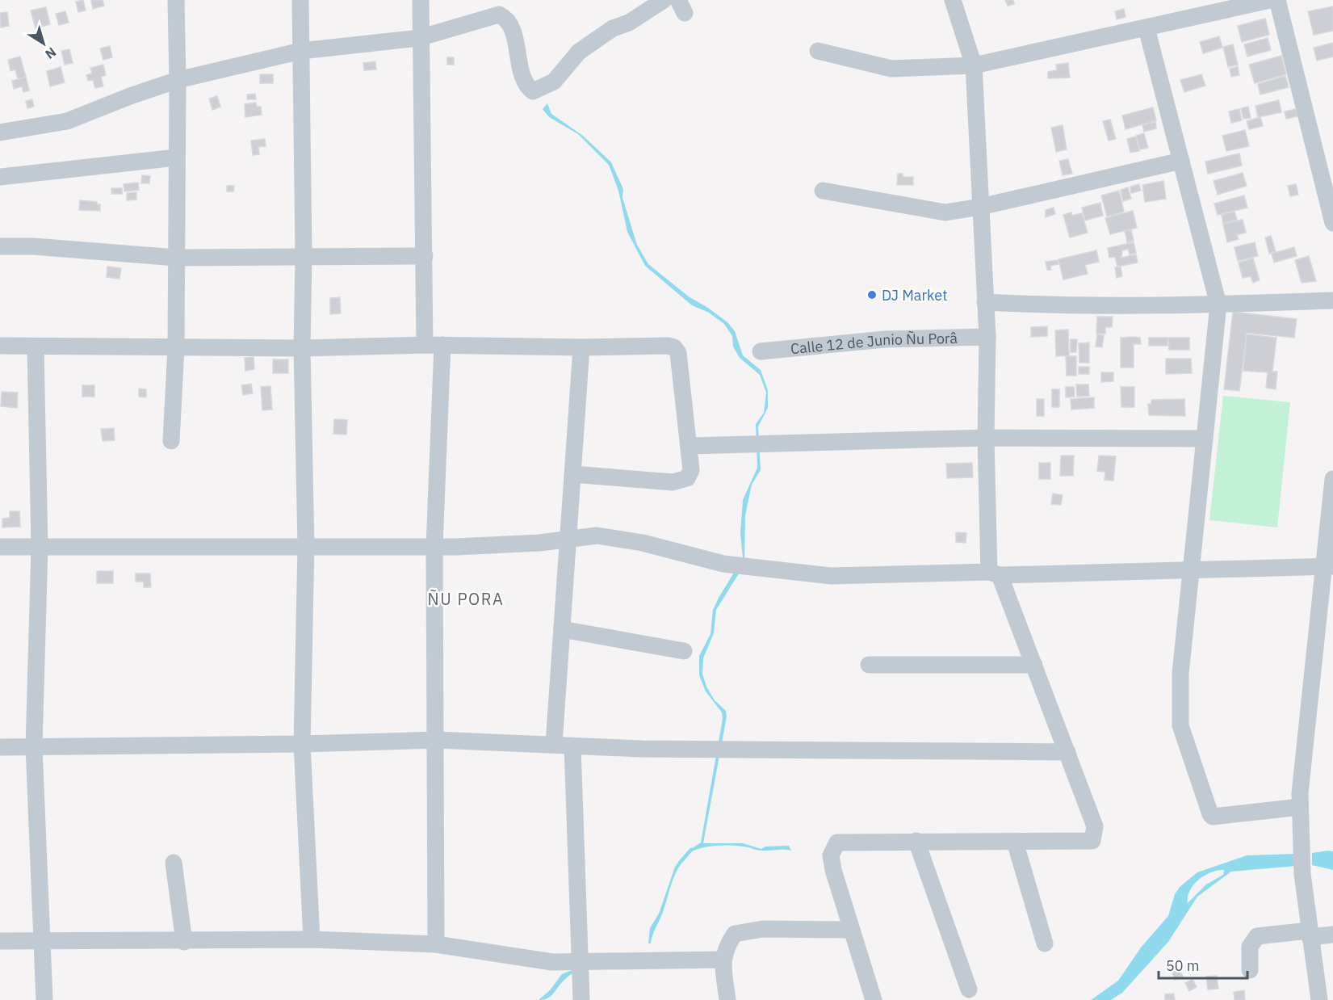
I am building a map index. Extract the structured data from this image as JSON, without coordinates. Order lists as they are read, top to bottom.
{
  "streets": {
    "street": ["Calle 12 de Junio Ñu Porâ"]
  },
  "districts": ["ÑU PORA"],
  "places": ["DJ Market"],
  "scale_bar": "50 m",
  "north": "bottom right"
}
